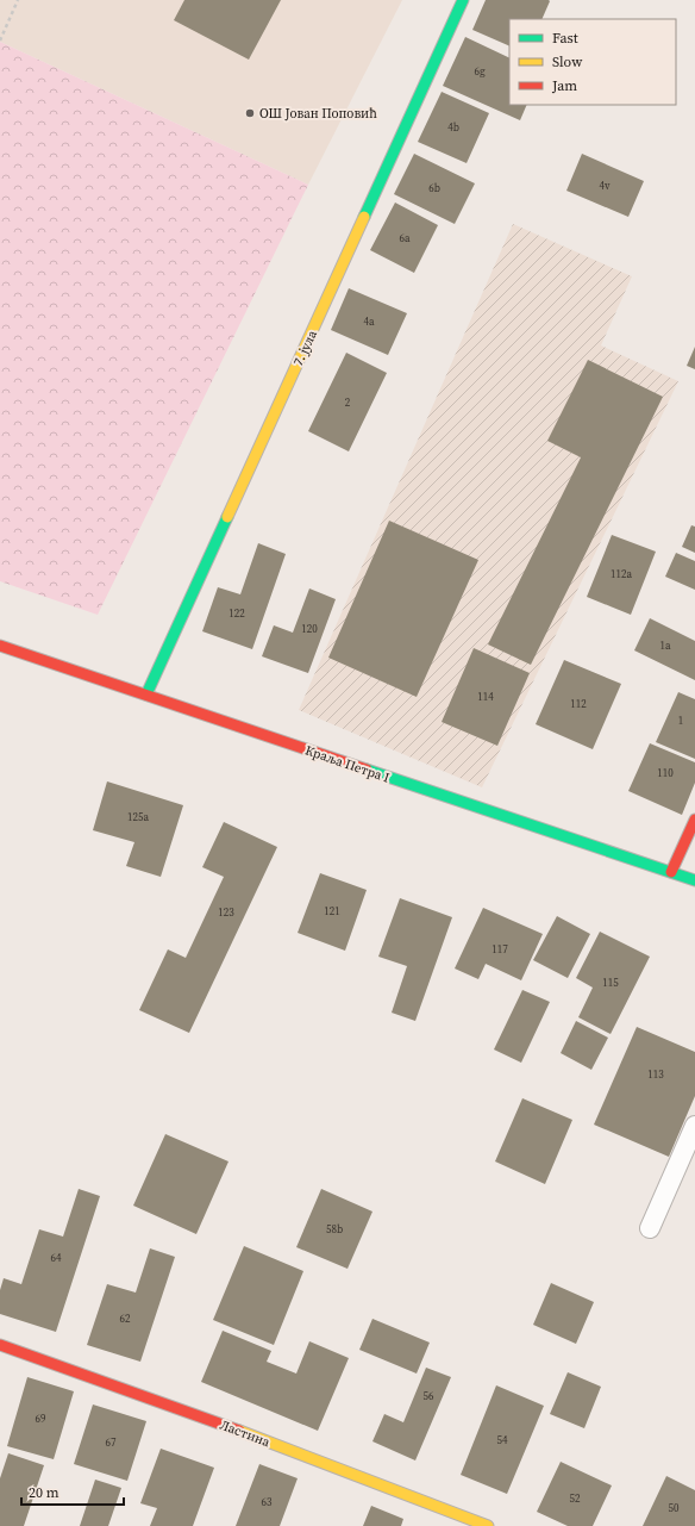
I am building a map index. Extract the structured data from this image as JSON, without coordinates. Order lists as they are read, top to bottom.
{
  "streets": {
    "street": ["7. јула", "Краља Петра I", "Ластина"]
  },
  "crossings": [
    ["7. јула", "Краља Петра I"]
  ],
  "places": ["ОШ Јован Поповић"],
  "house_numbers": [
    "6g",
    "4b",
    "4v",
    "6b",
    "6a",
    "4a",
    "2",
    "112a",
    "122",
    "120",
    "1a",
    "114",
    "112",
    "1",
    "110",
    "125a",
    "121",
    "123",
    "117",
    "115",
    "113",
    "58b",
    "64",
    "62",
    "56",
    "69",
    "54",
    "67",
    "52",
    "63",
    "50"
  ],
  "legend": ["Fast", "Slow", "Jam"],
  "scale_bar": "20 m"
}
